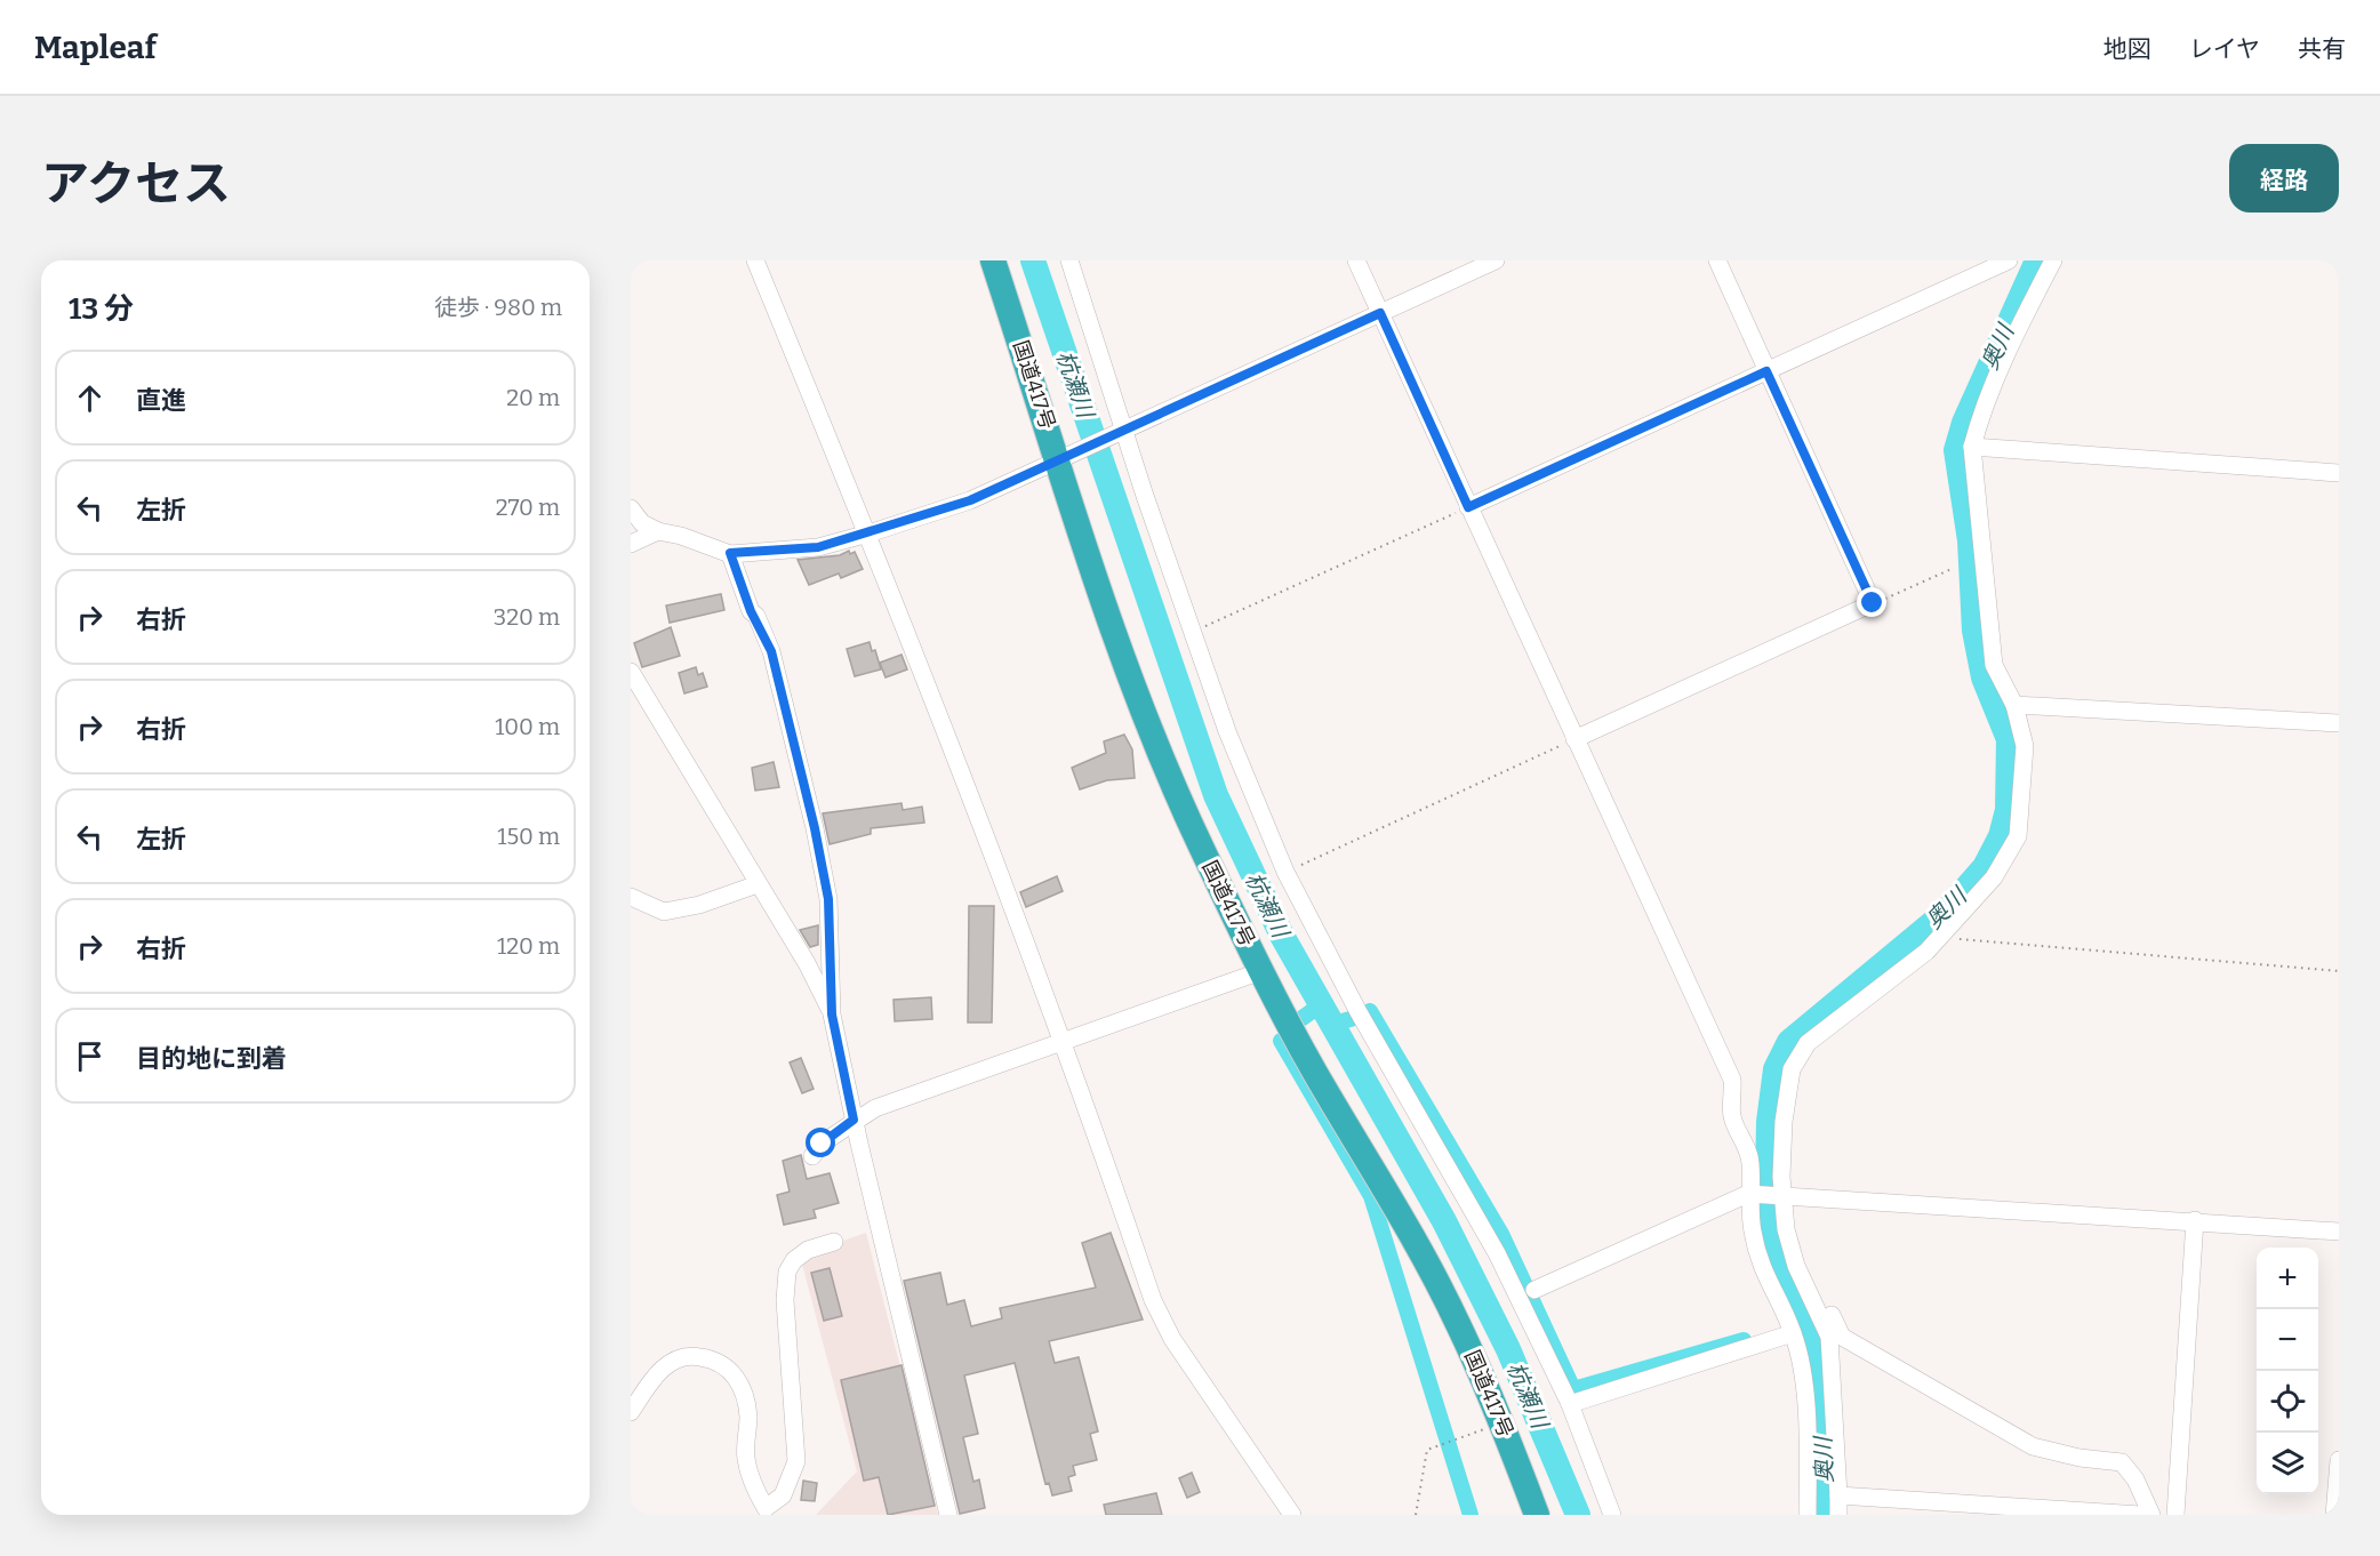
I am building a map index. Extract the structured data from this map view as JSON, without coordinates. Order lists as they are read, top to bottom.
{
  "streets": {
    "highway": ["国道417号"]
  },
  "water": ["奥川", "杭瀬川"],
  "page": {
    "header": "Mapleaf",
    "nav": ["地図", "レイヤ", "共有"],
    "title": "アクセス",
    "buttons": "経路",
    "heading": ["13 分", "徒歩 · 980 m"],
    "list": [
      ["直進", "20 m"],
      ["左折", "270 m"],
      ["右折", "320 m"],
      ["右折", "100 m"],
      ["左折", "150 m"],
      ["右折", "120 m"],
      "目的地に到着"
    ],
    "map_buttons": ["+", "−"]
  }
}
